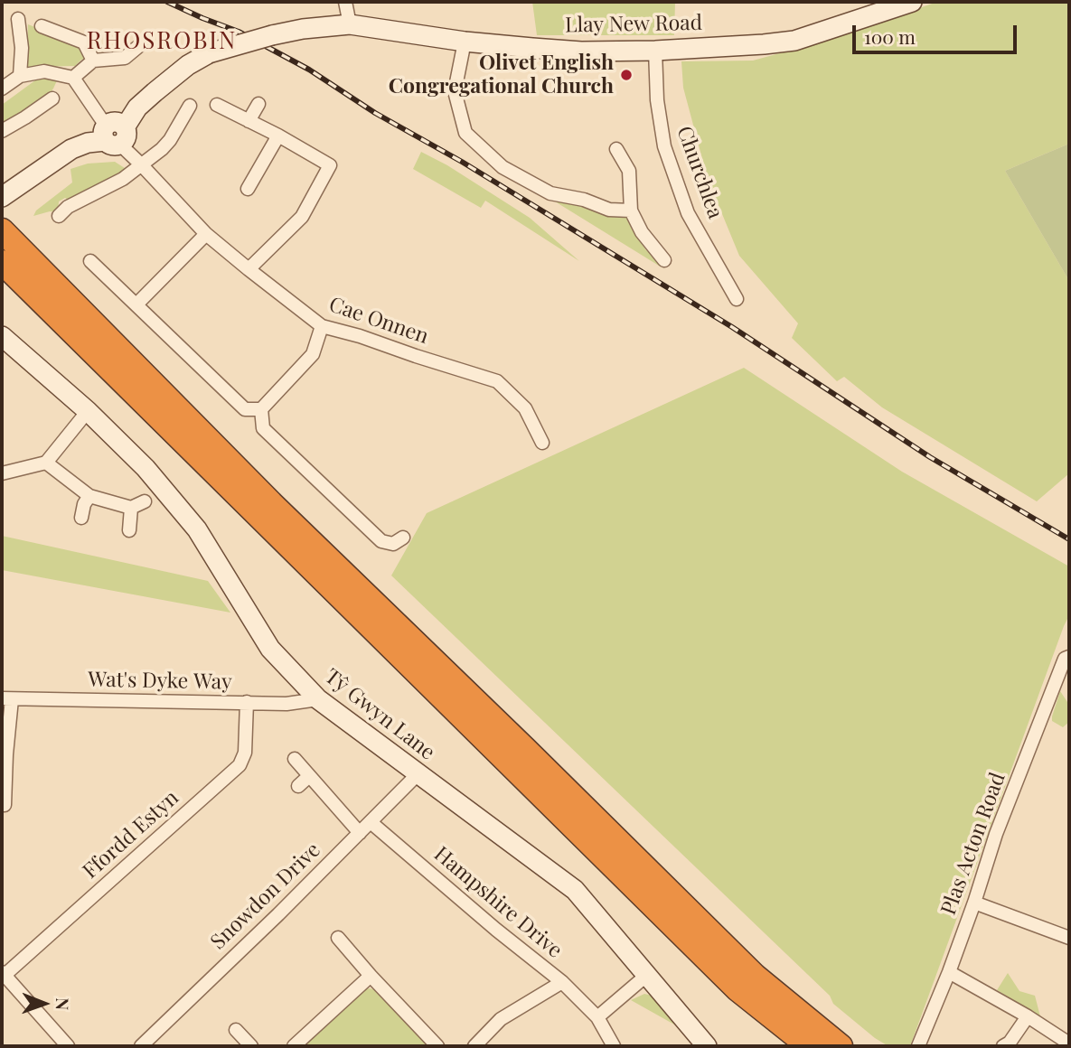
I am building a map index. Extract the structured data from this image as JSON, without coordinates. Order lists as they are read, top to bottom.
{
  "streets": {
    "street": [
      "Llay New Road",
      "Churchlea",
      "Cae Onnen",
      "Wat's Dyke Way",
      "Tŷ Gwyn Lane",
      "Ffordd Estyn",
      "Plas Acton Road",
      "Snowdon Drive",
      "Hampshire Drive"
    ]
  },
  "crossings": [
    ["Llay New Road", "Churchlea"],
    ["Llay New Road", "Cae Onnen"],
    ["Wat's Dyke Way", "Tŷ Gwyn Lane"],
    ["Wat's Dyke Way", "Ffordd Estyn"],
    ["Tŷ Gwyn Lane", "Snowdon Drive"],
    ["Snowdon Drive", "Hampshire Drive"]
  ],
  "districts": ["RHOSROBIN"],
  "places": ["Olivet English Congregational Church"],
  "scale_bar": "100 m",
  "north": "right"
}
